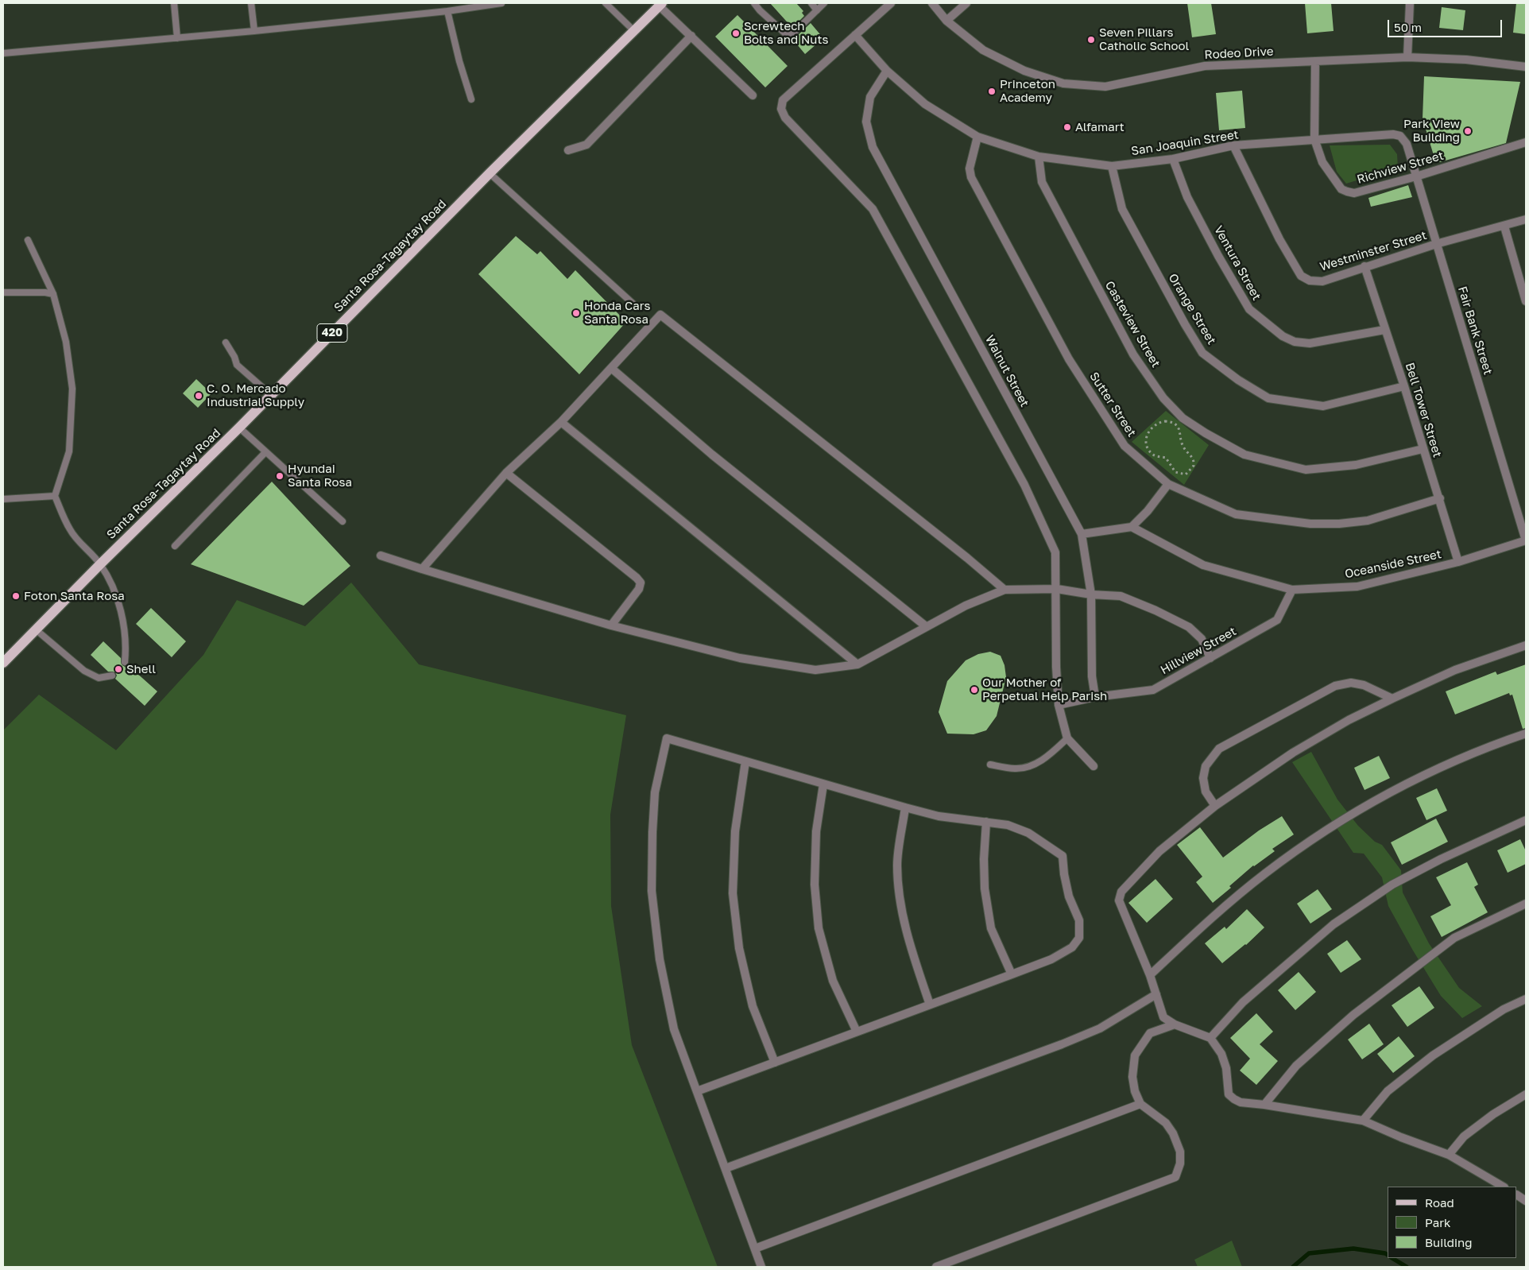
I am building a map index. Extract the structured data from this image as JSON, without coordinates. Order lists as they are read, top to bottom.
{
  "streets": {
    "main road": ["Santa Rosa-Tagaytay Road", "420"],
    "street": [
      "Rodeo Drive",
      "San Joaquin Street",
      "Richview Street",
      "Westminster Street",
      "Ventura Street",
      "Orange Street",
      "Casteview Street",
      "Fair Bank Street",
      "Walnut Street",
      "Sutter Street",
      "Bell Tower Street",
      "Oceanside Street",
      "Hillview Street"
    ]
  },
  "crossings": [
    ["Rodeo Drive", "Richview Street"],
    ["San Joaquin Street", "Richview Street"],
    ["San Joaquin Street", "Westminster Street"],
    ["San Joaquin Street", "Ventura Street"],
    ["San Joaquin Street", "Orange Street"],
    ["San Joaquin Street", "Casteview Street"],
    ["San Joaquin Street", "Fair Bank Street"],
    ["San Joaquin Street", "Walnut Street"],
    ["San Joaquin Street", "Sutter Street"],
    ["Richview Street", "Fair Bank Street"],
    ["Westminster Street", "Fair Bank Street"],
    ["Westminster Street", "Bell Tower Street"],
    ["Ventura Street", "Bell Tower Street"],
    ["Orange Street", "Bell Tower Street"],
    ["Casteview Street", "Bell Tower Street"],
    ["Fair Bank Street", "Oceanside Street"],
    ["Walnut Street", "Hillview Street"],
    ["Sutter Street", "Bell Tower Street"],
    ["Bell Tower Street", "Oceanside Street"],
    ["Oceanside Street", "Hillview Street"]
  ],
  "places": [
    "Screwtech Bolts and Nuts",
    "Seven Pillars Catholic School",
    "Princeton Academy",
    "Alfamart",
    "Park View Building",
    "Honda Cars Santa Rosa",
    "C. O. Mercado Industrial Supply",
    "Hyundai Santa Rosa",
    "Foton Santa Rosa",
    "Shell",
    "Our Mother of Perpetual Help Parish"
  ],
  "legend": ["Road", "Park", "Building"],
  "scale_bar": "50 m"
}
